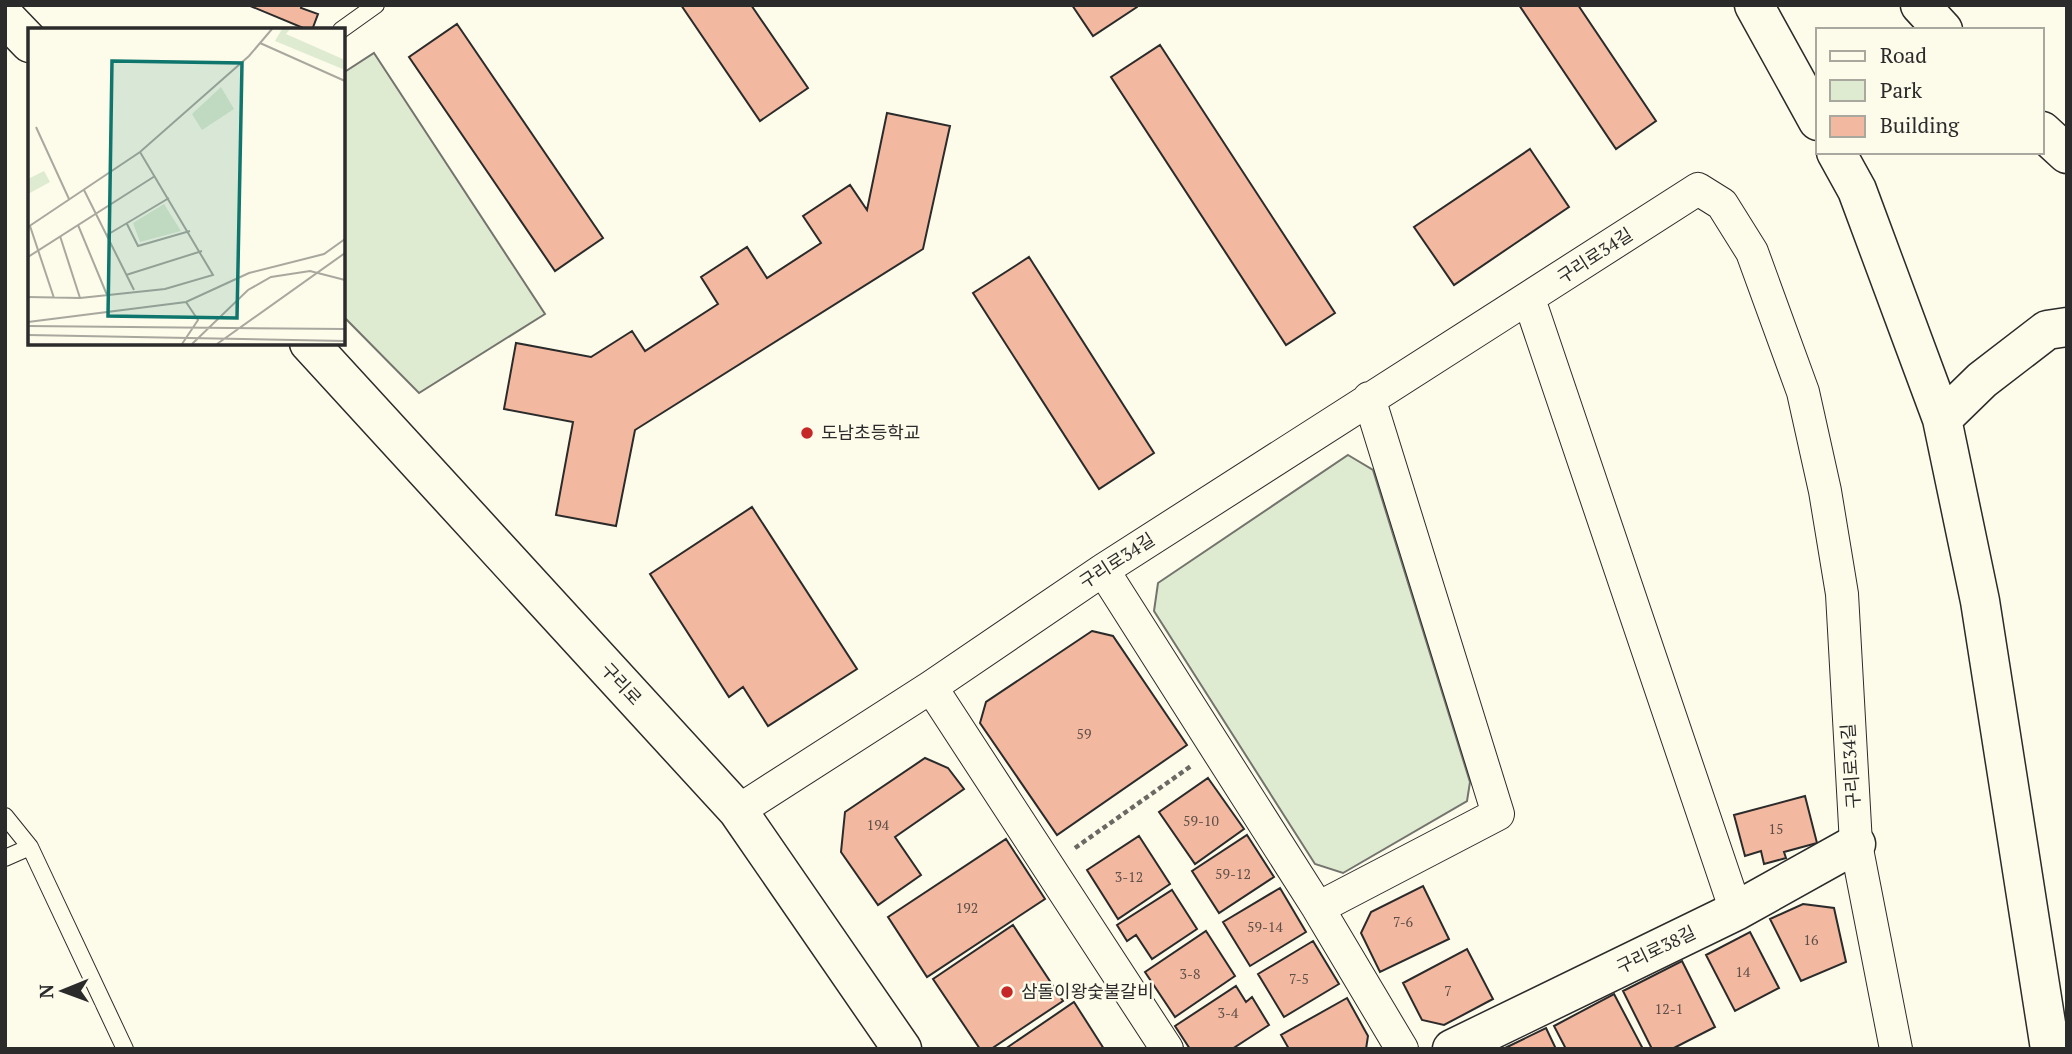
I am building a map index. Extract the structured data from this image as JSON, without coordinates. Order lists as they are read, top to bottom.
{
  "streets": {
    "street": ["구리로34길", "구리로", "구리로38길"]
  },
  "crossings": [
    ["구리로34길", "구리로"],
    ["구리로34길", "구리로38길"]
  ],
  "places": ["도남초등학교", "삼돌이왕숯불갈비"],
  "house_numbers": [
    "59",
    "59-10",
    "194",
    "15",
    "59-12",
    "3-12",
    "192",
    "7-6",
    "59-14",
    "16",
    "14",
    "3-8",
    "7-5",
    "7",
    "12-1",
    "3-4"
  ],
  "legend": ["Road", "Park", "Building"],
  "north": "left"
}
